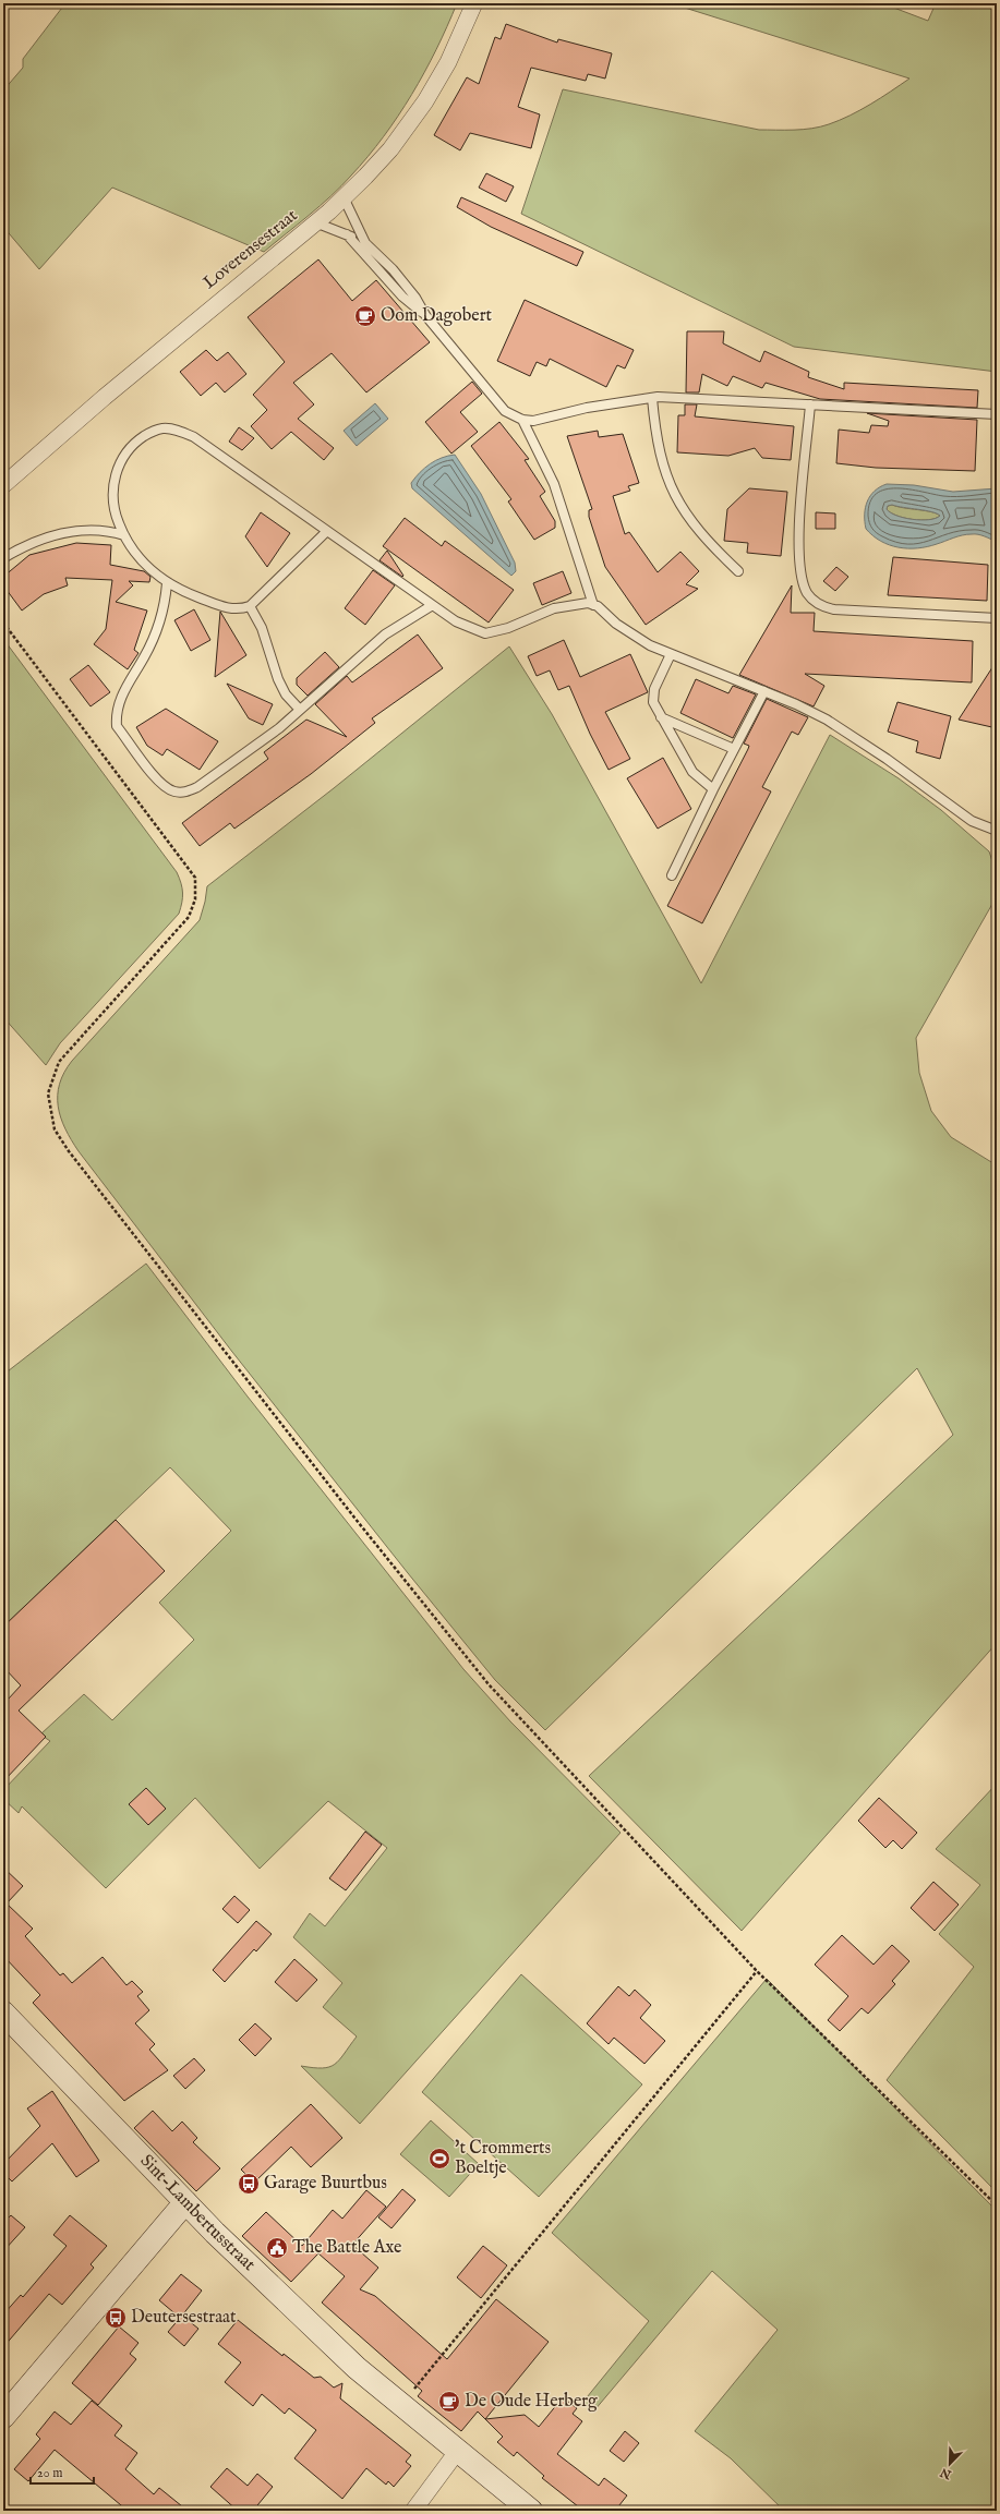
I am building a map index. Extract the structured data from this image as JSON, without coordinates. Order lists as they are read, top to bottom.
{
  "streets": {
    "main road": ["Sint-Lambertusstraat"],
    "street": ["Loverensestraat"]
  },
  "places": {
    "cafe": ["Oom Dagobert", "De Oude Herberg"],
    "sports": ["'t Crommerts Boeltje"],
    "bus stop": ["Garage Buurtbus", "Deutersestraat"],
    "public building": ["The Battle Axe"]
  },
  "scale_bar": "20 m",
  "north": "bottom left"
}
